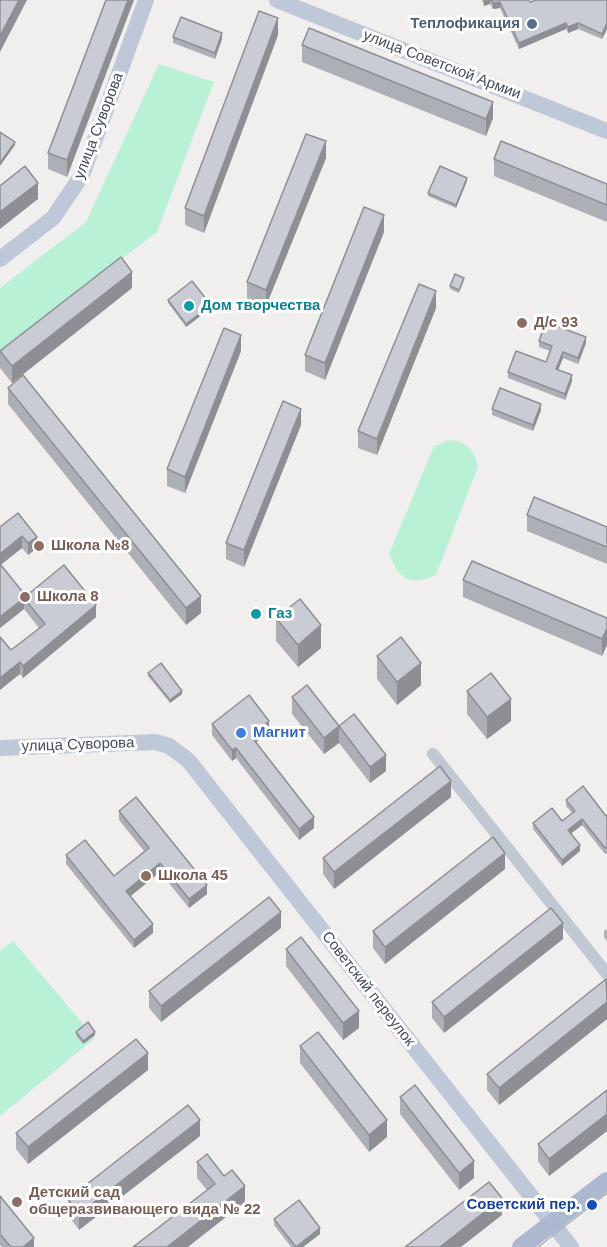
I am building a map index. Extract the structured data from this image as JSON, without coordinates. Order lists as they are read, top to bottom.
{
  "streets": {
    "street": ["улица Советской Армии", "улица Суворова", "Советский переулок"]
  },
  "crossings": [
    ["улица Суворова", "Советский переулок"]
  ],
  "places": [
    "Теплофикация",
    "Дом творчества",
    "Д/с 93",
    "Школа №8",
    "Школа 8",
    "Газ",
    "Магнит",
    "Школа 45",
    "Детский сад общеразвивающего вида № 22",
    "Советский пер."
  ]
}
